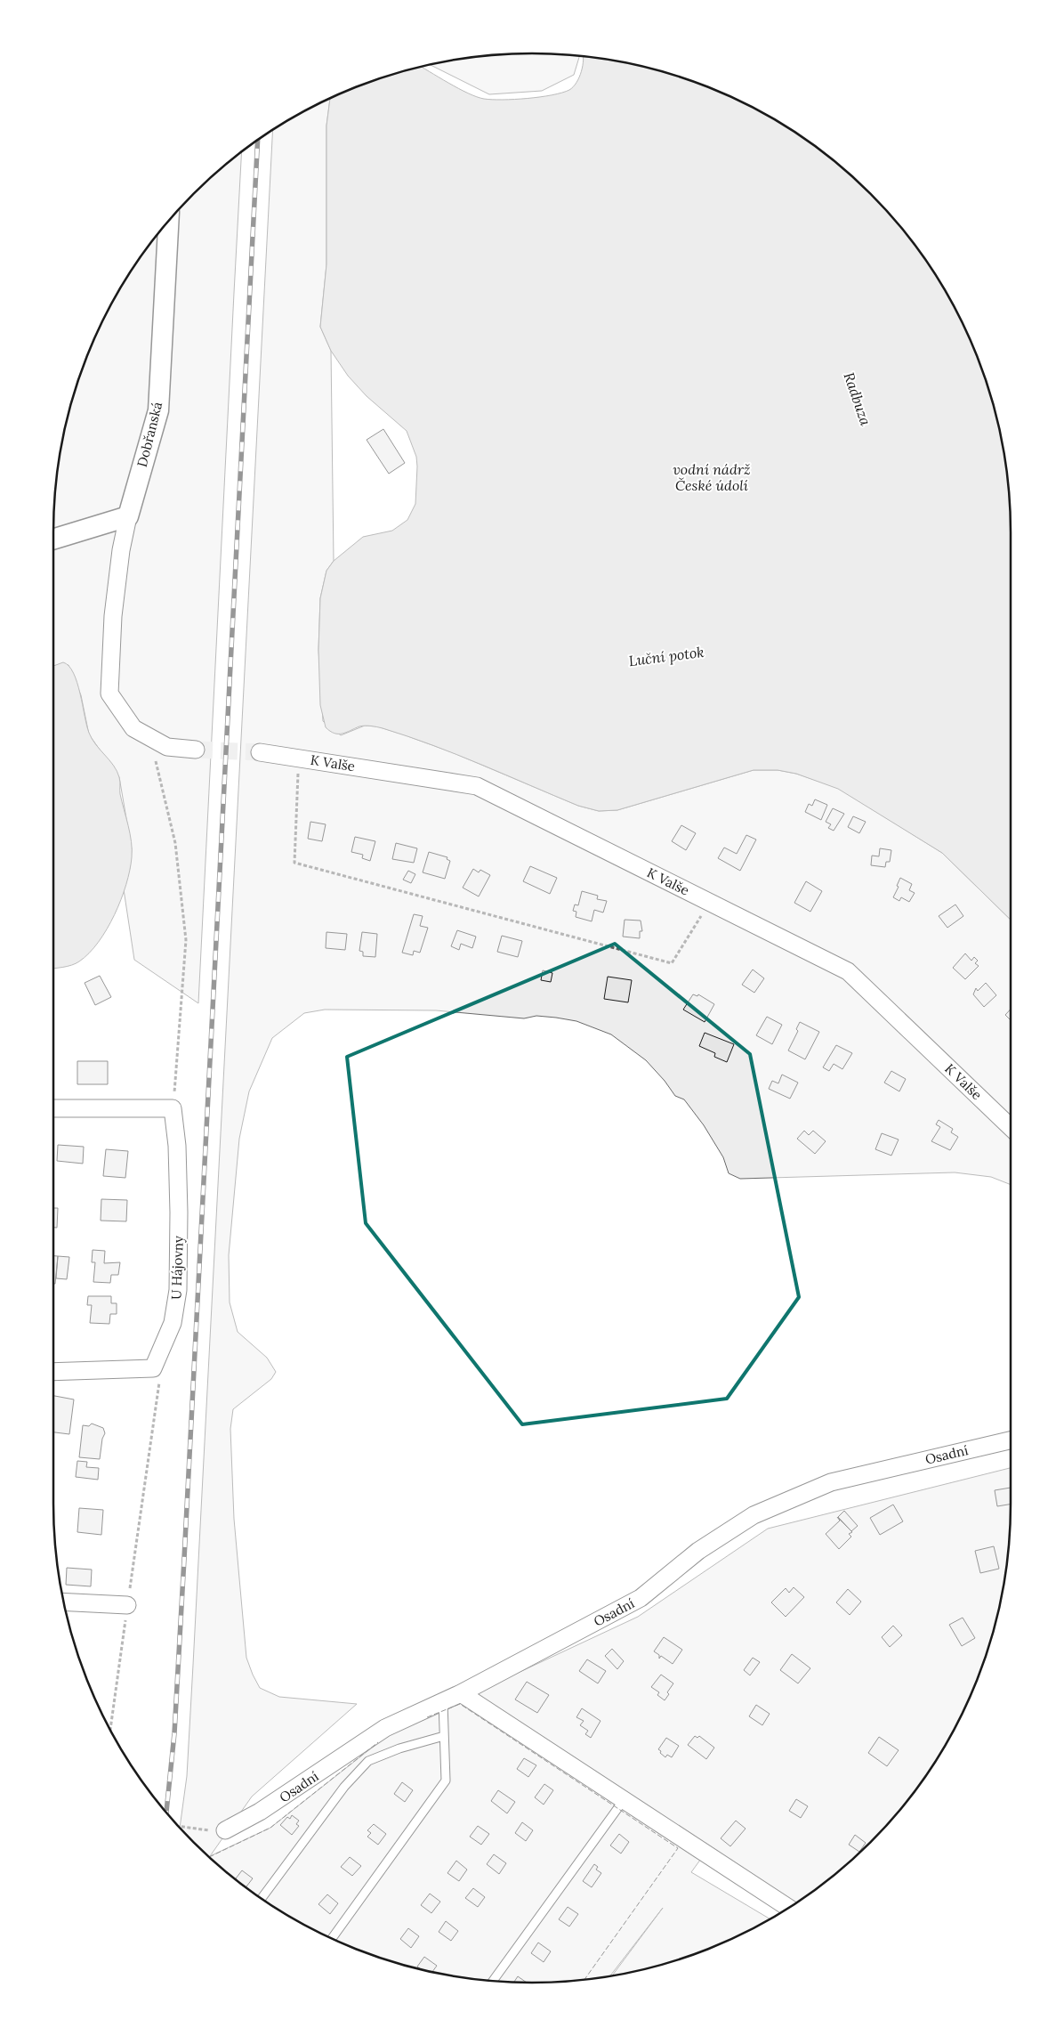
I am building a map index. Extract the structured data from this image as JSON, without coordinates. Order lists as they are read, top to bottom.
{
  "streets": {
    "street": [
      "Dobřanská",
      "K Valše",
      "U Hájovny",
      "Osadní"
    ]
  },
  "water": ["Radbuza", "vodní nádrž České údolí", "Luční potok"]
}
